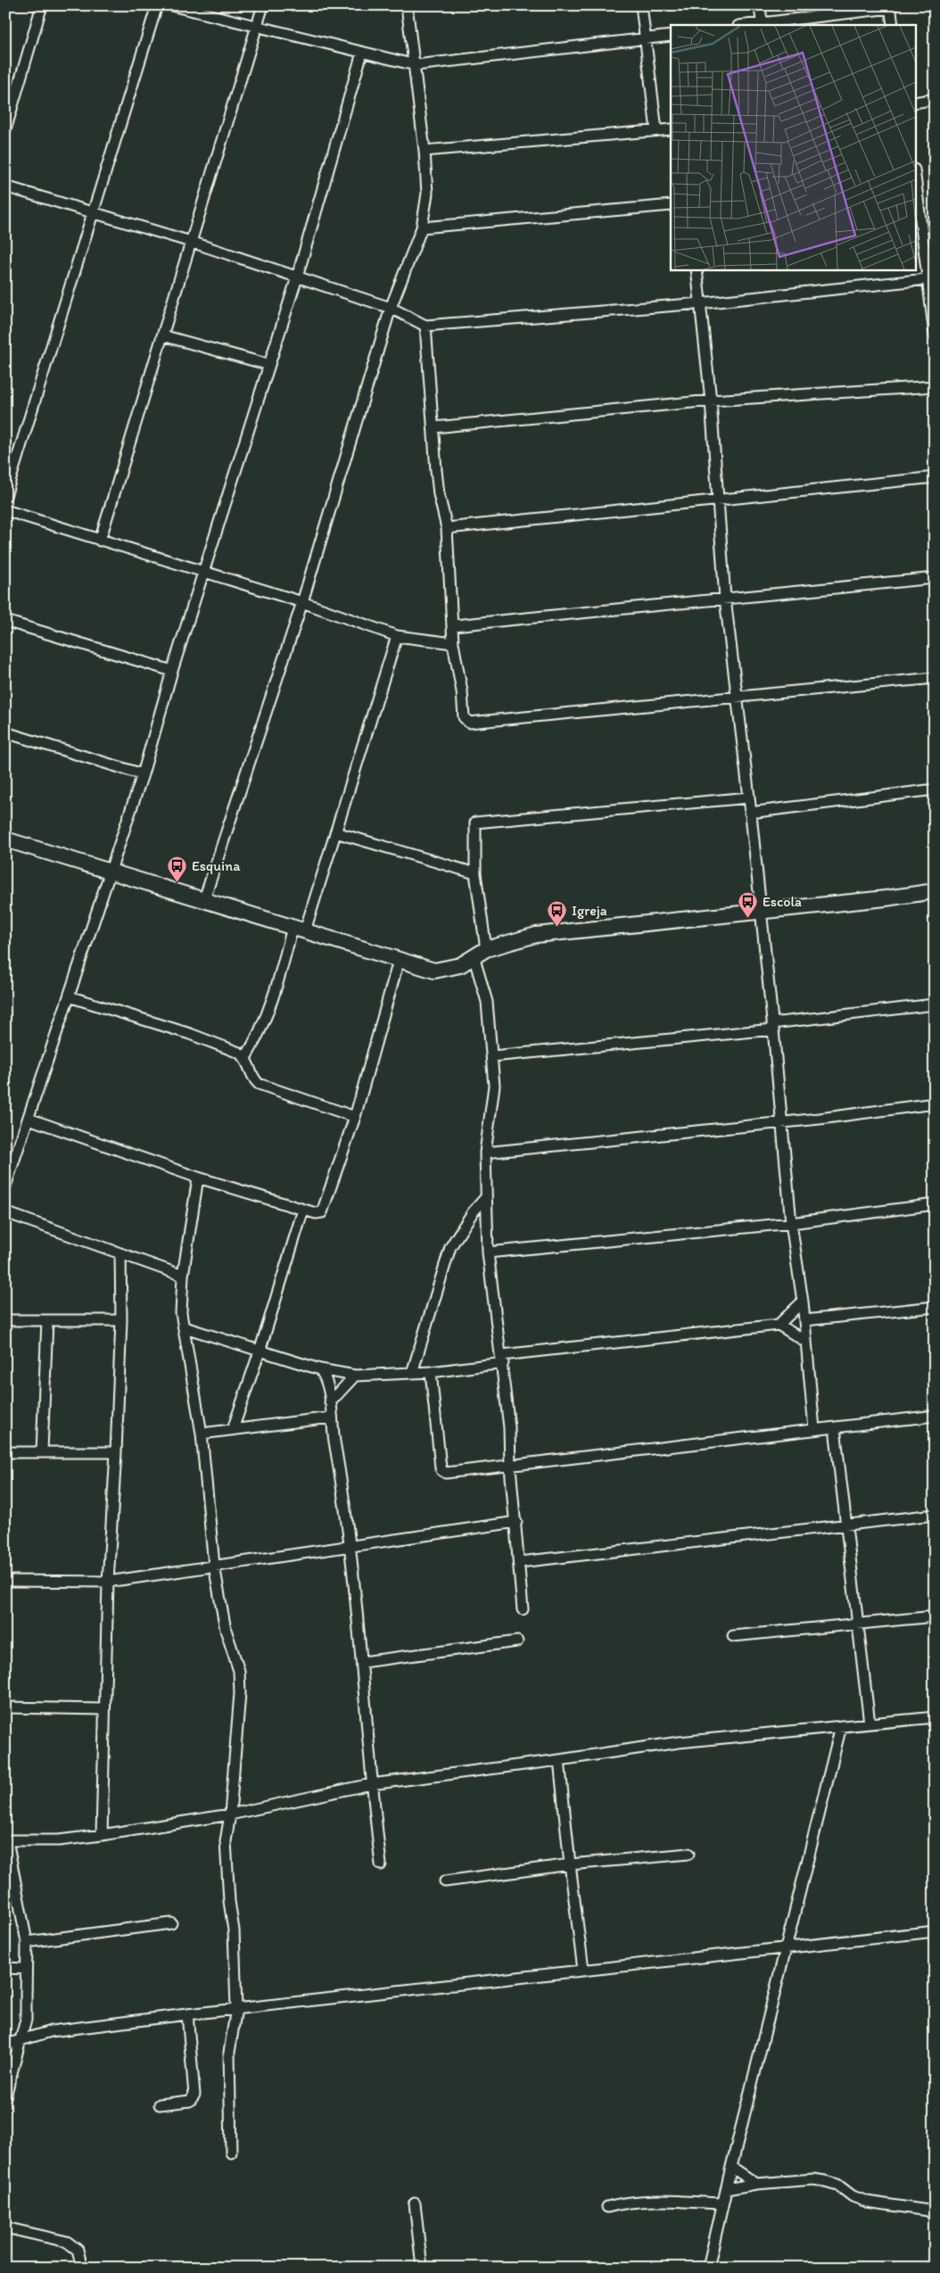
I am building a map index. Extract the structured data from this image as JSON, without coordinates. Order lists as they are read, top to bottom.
{
  "places": {
    "bus stop": ["Esquina", "Escola", "Igreja"]
  }
}
